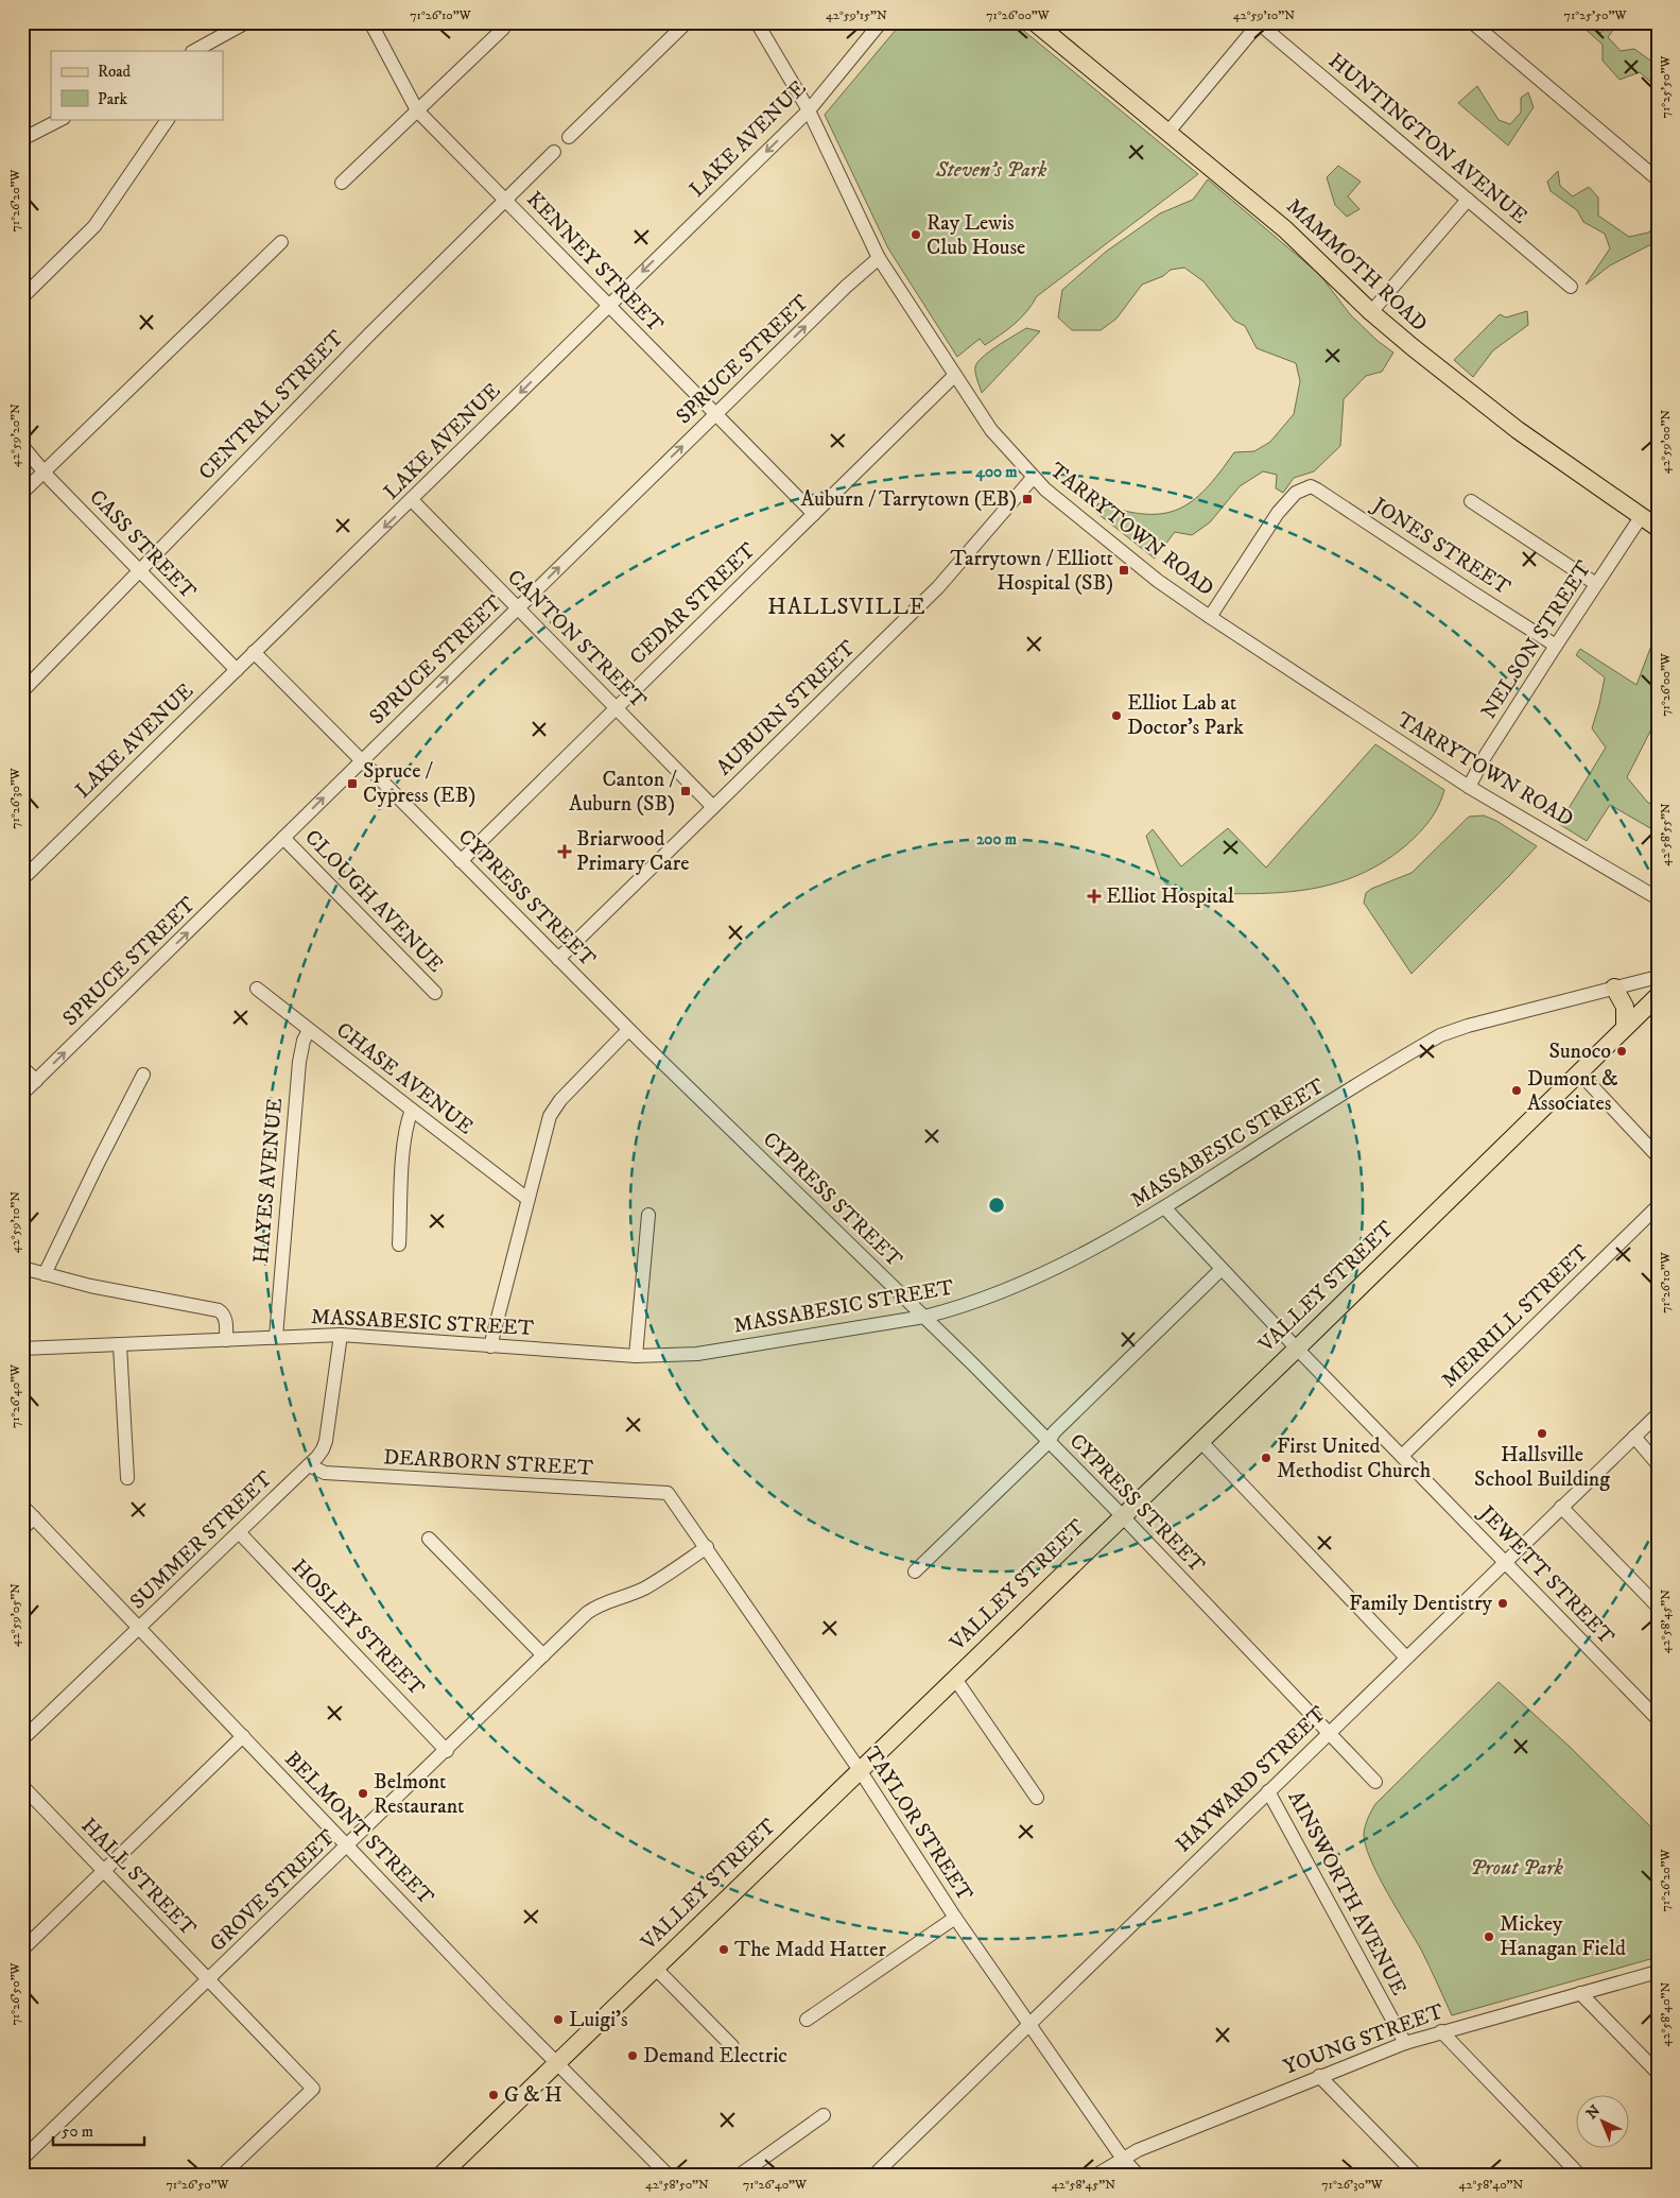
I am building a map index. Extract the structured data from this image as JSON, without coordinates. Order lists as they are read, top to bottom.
{
  "streets": {
    "main road": ["MAMMOTH ROAD", "VALLEY STREET"],
    "street": [
      "LAKE AVENUE",
      "HUNTINGTON AVENUE",
      "KENNEY STREET",
      "SPRUCE STREET",
      "CENTRAL STREET",
      "TARRYTOWN ROAD",
      "CASS STREET",
      "JONES STREET",
      "CEDAR STREET",
      "CANTON STREET",
      "NELSON STREET",
      "AUBURN STREET",
      "CYPRESS STREET",
      "CLOUGH AVENUE",
      "CHASE AVENUE",
      "MASSABESIC STREET",
      "HAYES AVENUE",
      "MERRILL STREET",
      "DEARBORN STREET",
      "SUMMER STREET",
      "JEWETT STREET",
      "HOSLEY STREET",
      "HAYWARD STREET",
      "TAYLOR STREET",
      "BELMONT STREET",
      "HALL STREET",
      "GROVE STREET",
      "AINSWORTH AVENUE",
      "YOUNG STREET"
    ]
  },
  "crossings": [
    ["LAKE AVENUE", "KENNEY STREET"],
    ["LAKE AVENUE", "TARRYTOWN ROAD"],
    ["LAKE AVENUE", "CASS STREET"],
    ["LAKE AVENUE", "CANTON STREET"],
    ["LAKE AVENUE", "CYPRESS STREET"],
    ["KENNEY STREET", "SPRUCE STREET"],
    ["KENNEY STREET", "CENTRAL STREET"],
    ["KENNEY STREET", "CEDAR STREET"],
    ["MAMMOTH ROAD", "NELSON STREET"],
    ["SPRUCE STREET", "TARRYTOWN ROAD"],
    ["SPRUCE STREET", "CANTON STREET"],
    ["SPRUCE STREET", "CYPRESS STREET"],
    ["SPRUCE STREET", "CLOUGH AVENUE"],
    ["CENTRAL STREET", "CASS STREET"],
    ["TARRYTOWN ROAD", "JONES STREET"],
    ["TARRYTOWN ROAD", "CEDAR STREET"],
    ["TARRYTOWN ROAD", "NELSON STREET"],
    ["TARRYTOWN ROAD", "AUBURN STREET"],
    ["JONES STREET", "NELSON STREET"],
    ["CEDAR STREET", "CANTON STREET"],
    ["CEDAR STREET", "CYPRESS STREET"],
    ["CANTON STREET", "AUBURN STREET"],
    ["AUBURN STREET", "CYPRESS STREET"],
    ["CYPRESS STREET", "MASSABESIC STREET"],
    ["CYPRESS STREET", "VALLEY STREET"],
    ["CYPRESS STREET", "HAYWARD STREET"],
    ["CHASE AVENUE", "HAYES AVENUE"],
    ["MASSABESIC STREET", "HAYES AVENUE"],
    ["MASSABESIC STREET", "SUMMER STREET"],
    ["MASSABESIC STREET", "JEWETT STREET"],
    ["VALLEY STREET", "JEWETT STREET"],
    ["VALLEY STREET", "TAYLOR STREET"],
    ["VALLEY STREET", "BELMONT STREET"],
    ["MERRILL STREET", "JEWETT STREET"],
    ["DEARBORN STREET", "SUMMER STREET"],
    ["DEARBORN STREET", "TAYLOR STREET"],
    ["SUMMER STREET", "HOSLEY STREET"],
    ["SUMMER STREET", "BELMONT STREET"],
    ["JEWETT STREET", "HAYWARD STREET"],
    ["HOSLEY STREET", "GROVE STREET"],
    ["HAYWARD STREET", "TAYLOR STREET"],
    ["HAYWARD STREET", "AINSWORTH AVENUE"],
    ["TAYLOR STREET", "GROVE STREET"],
    ["TAYLOR STREET", "YOUNG STREET"],
    ["BELMONT STREET", "GROVE STREET"],
    ["HALL STREET", "GROVE STREET"],
    ["AINSWORTH AVENUE", "YOUNG STREET"]
  ],
  "one_way": ["LAKE AVENUE", "SPRUCE STREET"],
  "districts": ["HALLSVILLE"],
  "parks": ["Steven's Park", "Prout Park"],
  "places": {
    "other": [
      "Ray Lewis Club House",
      "Elliot Lab at Doctor's Park",
      "Sunoco",
      "Dumont & Associates",
      "Hallsville School Building",
      "First United Methodist Church",
      "Family Dentistry",
      "Belmont Restaurant",
      "Mickey Hanagan Field",
      "The Madd Hatter",
      "Luigi's",
      "Demand Electric",
      "G & H"
    ],
    "transit": [
      "Auburn / Tarrytown (EB)",
      "Tarrytown / Elliott Hospital (SB)",
      "Spruce / Cypress (EB)",
      "Canton / Auburn (SB)"
    ],
    "health": ["Briarwood Primary Care", "Elliot Hospital"]
  },
  "legend": ["Road", "Park"],
  "scale_bar": "50 m",
  "north": "top left",
  "coordinates": [
    "71°26'10\"W",
    "42°59'15\"N",
    "71°26'00\"W",
    "42°59'10\"N",
    "71°25'50\"W",
    "71°26'20\"W",
    "42°59'20\"N",
    "42°59'00\"N",
    "71°26'30\"W",
    "42°58'55\"N",
    "71°26'40\"W",
    "42°59'05\"N",
    "42°58'45\"N",
    "71°26'50\"W",
    "42°58'40\"N",
    "42°58'50\"N"
  ],
  "rings": ["400 m", "200 m"]
}
